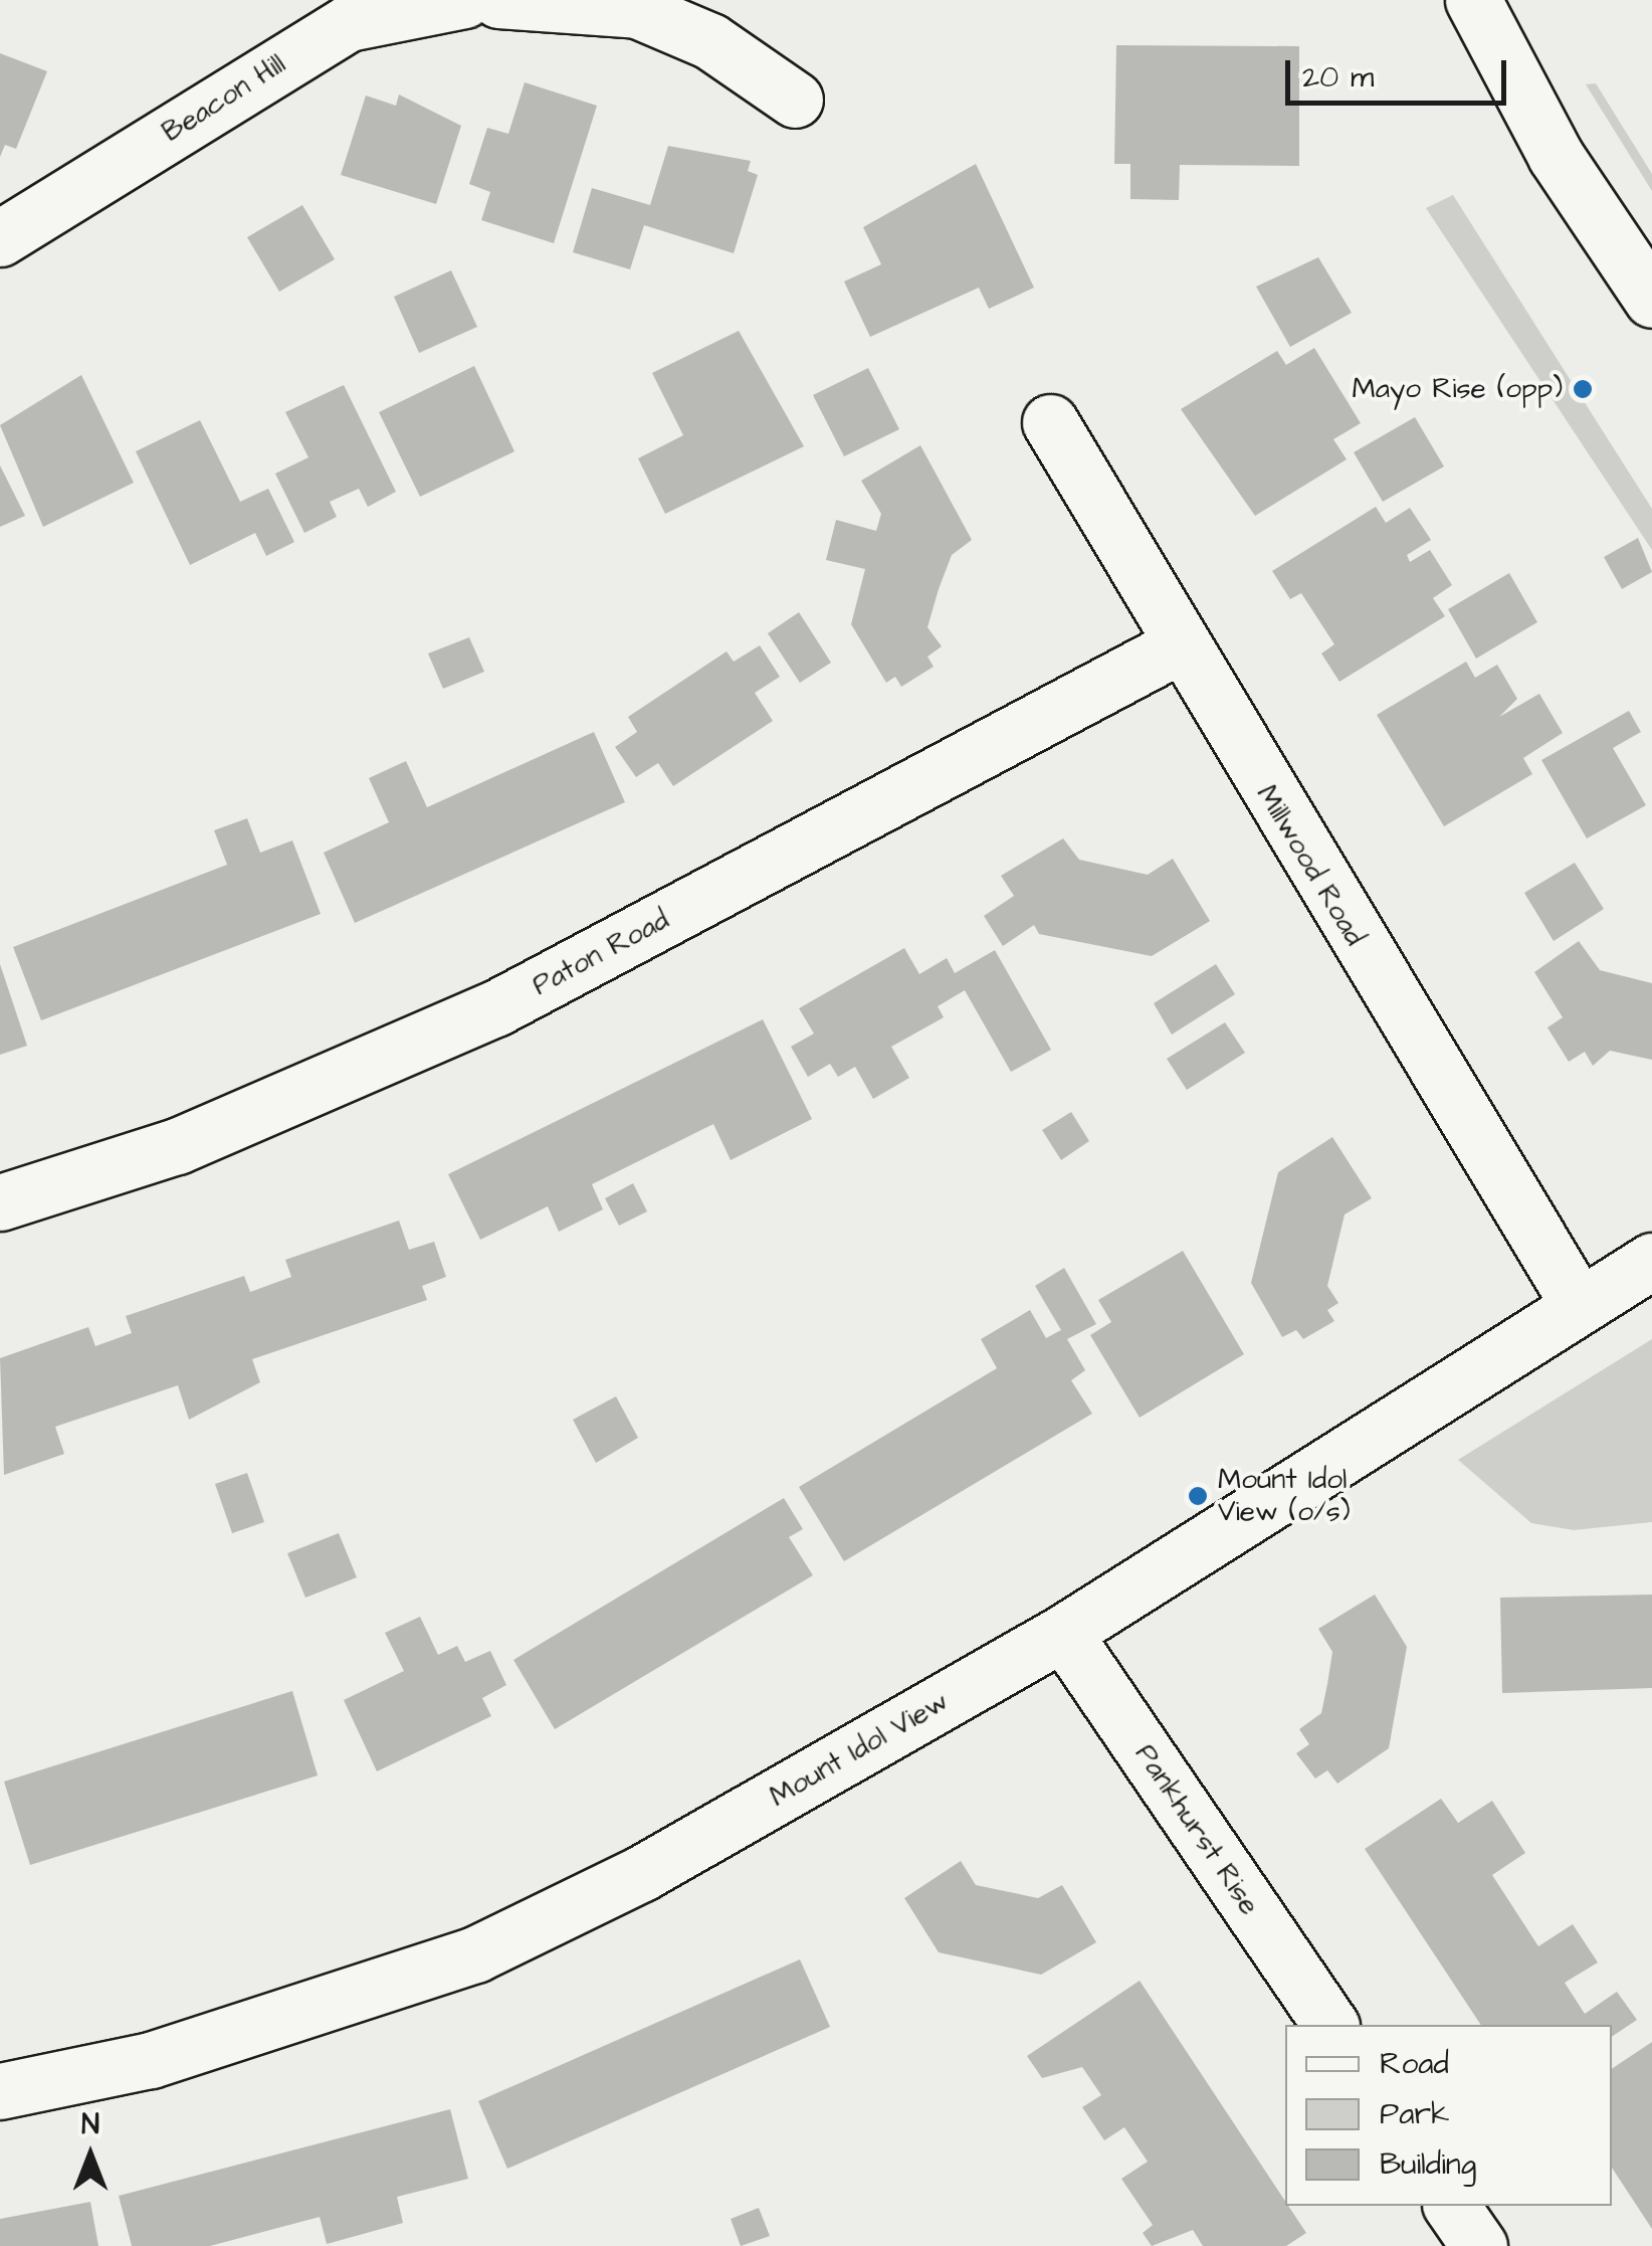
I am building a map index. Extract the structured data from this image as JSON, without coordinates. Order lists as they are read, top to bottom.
{
  "streets": {
    "street": [
      "Beacon Hill",
      "Millwood Road",
      "Paton Road",
      "Mount Idol View",
      "Pankhurst Rise"
    ]
  },
  "crossings": [
    ["Millwood Road", "Paton Road"],
    ["Millwood Road", "Mount Idol View"],
    ["Mount Idol View", "Pankhurst Rise"]
  ],
  "places": ["Mayo Rise (opp)", "Mount Idol View (o/s)"],
  "legend": ["Road", "Park", "Building"],
  "scale_bar": "20 m",
  "north": "top"
}
